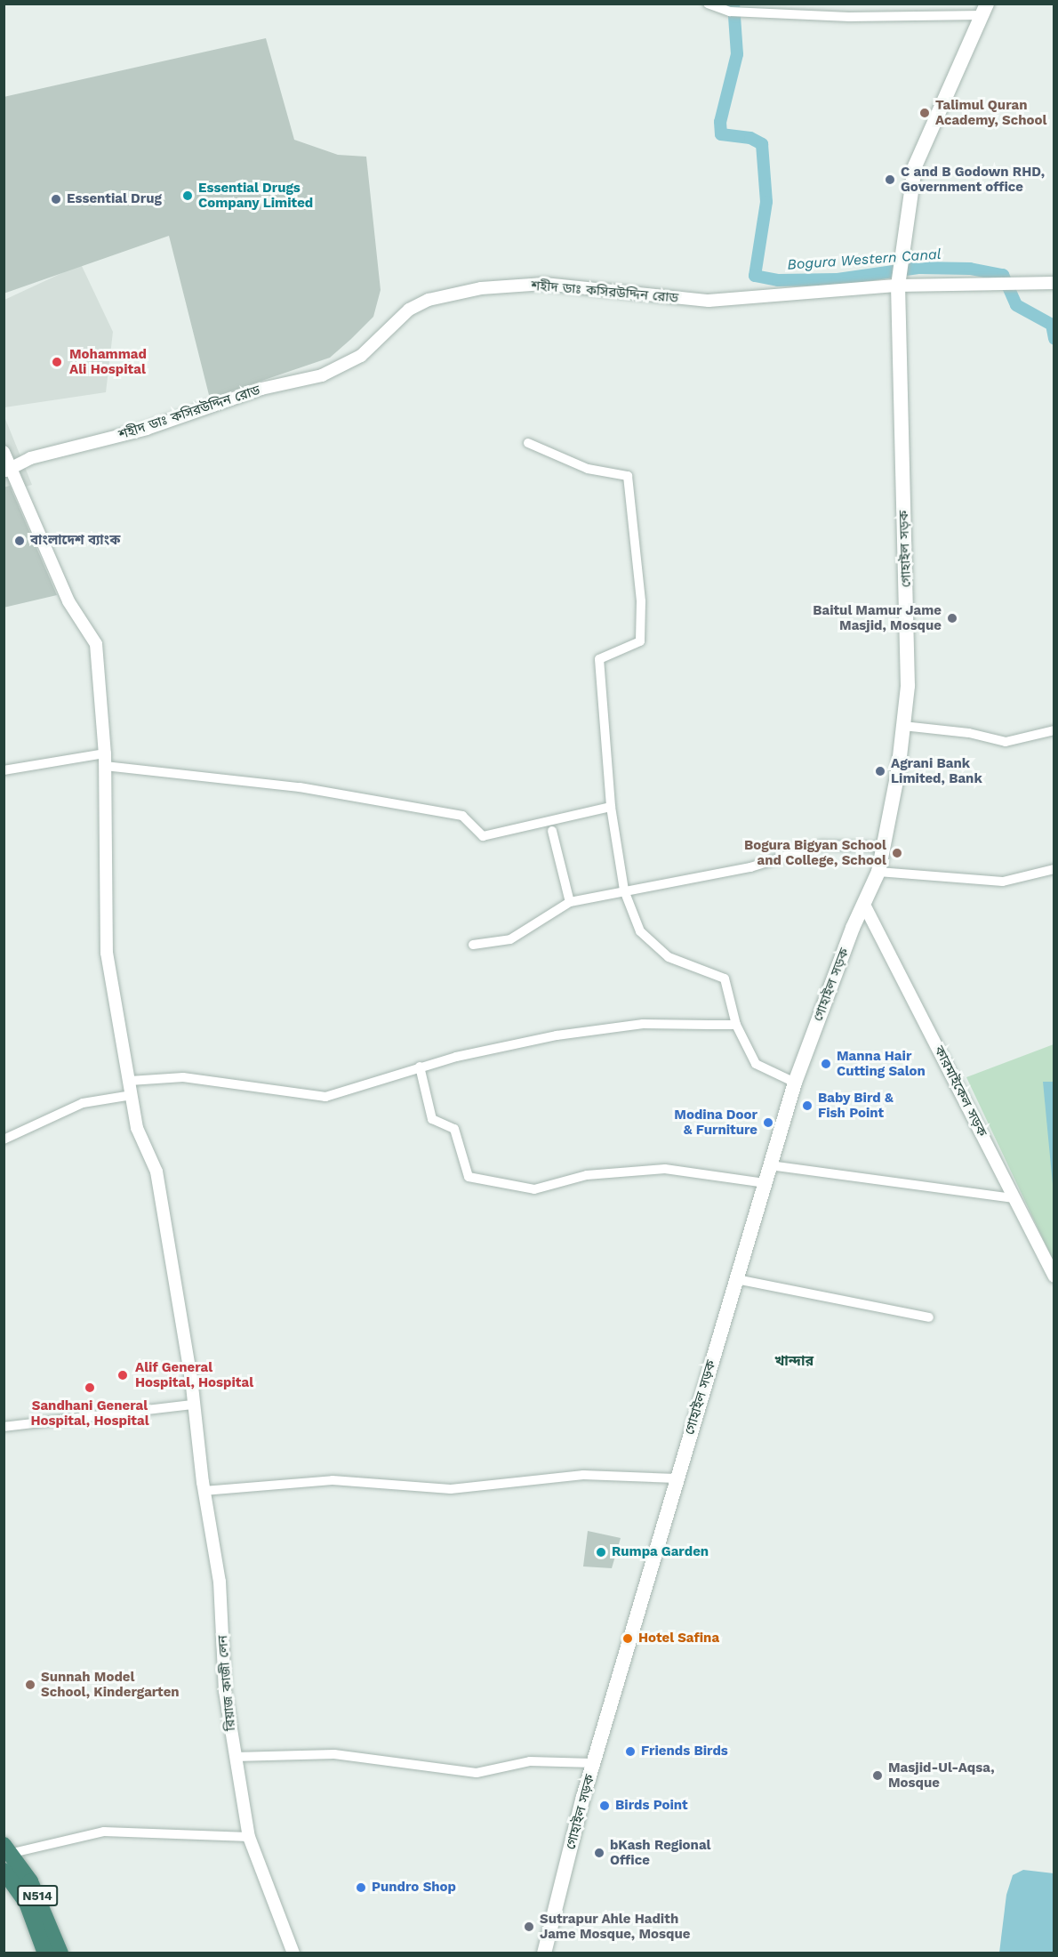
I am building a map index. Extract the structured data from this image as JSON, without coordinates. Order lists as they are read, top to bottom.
{
  "streets": {
    "highway": ["N514"],
    "main road": ["গোহাইল সড়ক"],
    "street": ["শহীদ ডাঃ কসিরউদ্দিন রোড", "কারমাইকেল সড়ক", "রিয়াজ কাজী লেন"]
  },
  "crossings": [
    ["শহীদ ডাঃ কসিরউদ্দিন রোড", "গোহাইল সড়ক"],
    ["শহীদ ডাঃ কসিরউদ্দিন রোড", "রিয়াজ কাজী লেন"],
    ["গোহাইল সড়ক", "কারমাইকেল সড়ক"]
  ],
  "districts": ["খান্দার"],
  "water": ["Bogura Western Canal"],
  "places": [
    "Talimul Quran Academy, School",
    "C and B Godown RHD, Government office",
    "Essential Drugs Company Limited",
    "Essential Drug",
    "Mohammad Ali Hospital",
    "বাংলাদেশ ব্যাংক",
    "Baitul Mamur Jame Masjid, Mosque",
    "Agrani Bank Limited, Bank",
    "Bogura Bigyan School and College, School",
    "Manna Hair Cutting Salon",
    "Baby Bird & Fish Point",
    "Modina Door & Furniture",
    "Alif General Hospital, Hospital",
    "Sandhani General Hospital, Hospital",
    "Rumpa Garden",
    "Hotel Safina",
    "Sunnah Model School, Kindergarten",
    "Friends Birds",
    "Masjid-Ul-Aqsa, Mosque",
    "Birds Point",
    "bKash Regional Office",
    "Pundro Shop",
    "Sutrapur Ahle Hadith Jame Mosque, Mosque"
  ]
}
